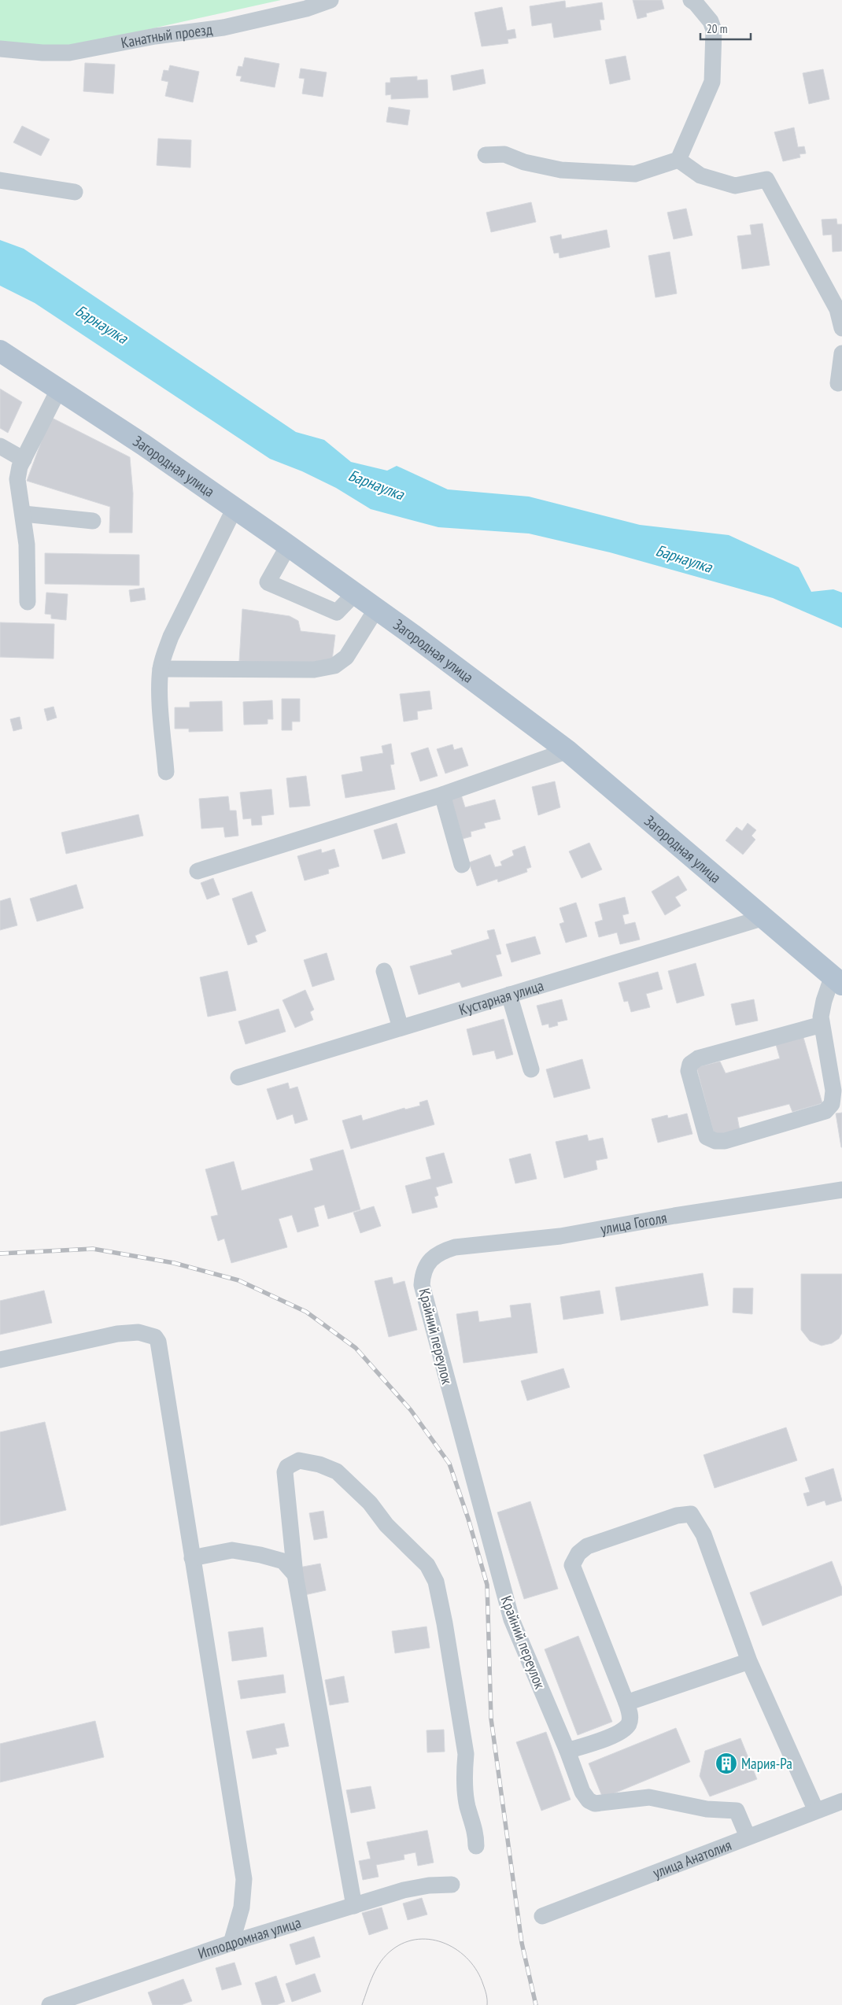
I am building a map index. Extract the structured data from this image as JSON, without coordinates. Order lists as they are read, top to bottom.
{
  "streets": {
    "main road": ["Загородная улица"],
    "street": [
      "Канатный проезд",
      "Кустарная улица",
      "улица Гоголя",
      "Крайний переулок",
      "улица Анатолия",
      "Ипподромная улица"
    ]
  },
  "crossings": [
    ["Загородная улица", "Кустарная улица"],
    ["улица Гоголя", "Крайний переулок"],
    ["Крайний переулок", "улица Анатолия"]
  ],
  "water": ["Барнаулка"],
  "places": {
    "building": ["Мария-Ра"]
  },
  "scale_bar": "20 m"
}
